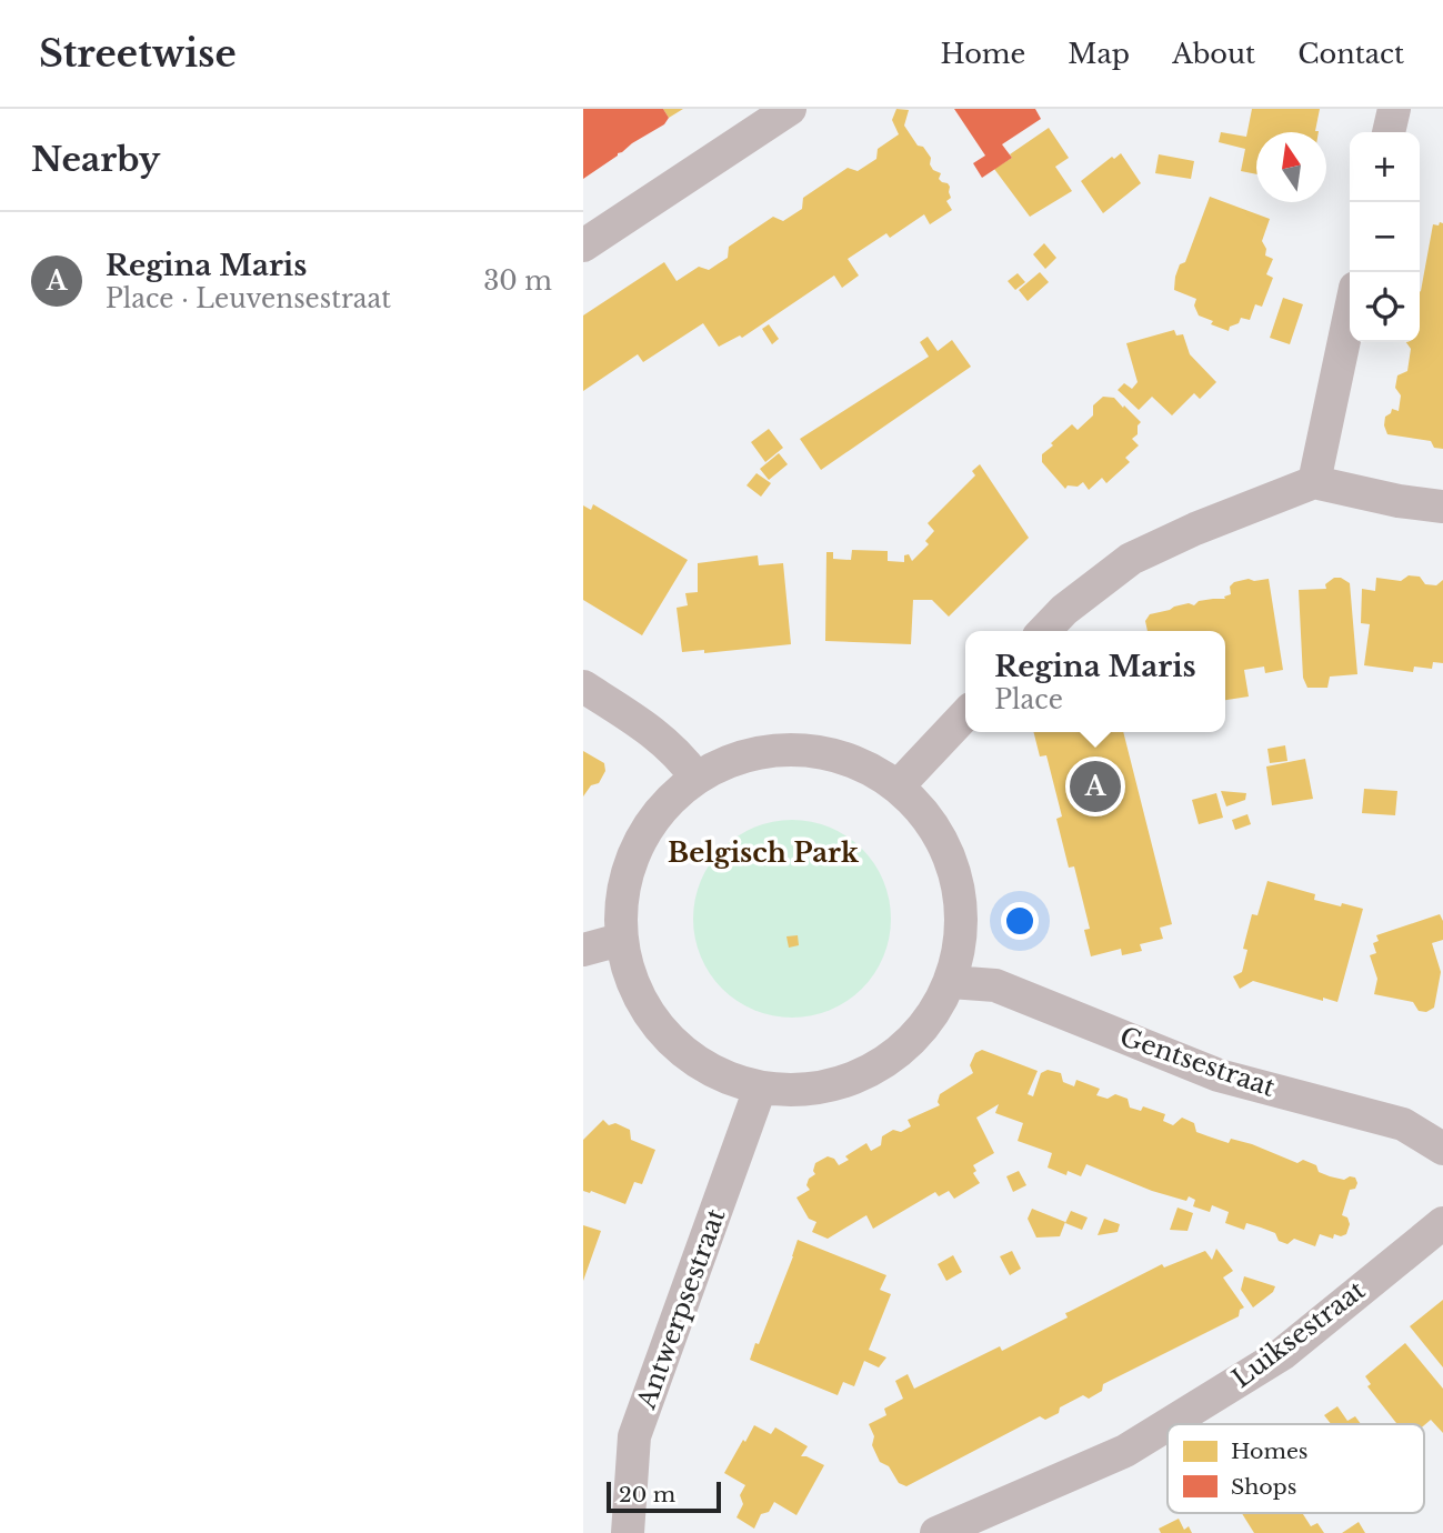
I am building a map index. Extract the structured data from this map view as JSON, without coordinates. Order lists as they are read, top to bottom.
{
  "streets": {
    "street": ["Gentsestraat", "Antwerpsestraat", "Luiksestraat"]
  },
  "districts": ["Belgisch Park"],
  "legend": ["Homes", "Shops"],
  "scale_bar": "20 m",
  "north": "top",
  "page": {
    "header": "Streetwise",
    "nav": [
      "Home",
      "Map",
      "About",
      "Contact"
    ],
    "heading": "Nearby",
    "map_buttons": ["+", "−"],
    "list": [
      {
        "mark": "A",
        "name": "Regina Maris",
        "note": "Place · Leuvensestraat",
        "value": "30 m"
      }
    ],
    "popup": ["Regina Maris", "Place"],
    "pins": "A",
    "scale": "20 m"
  }
}
